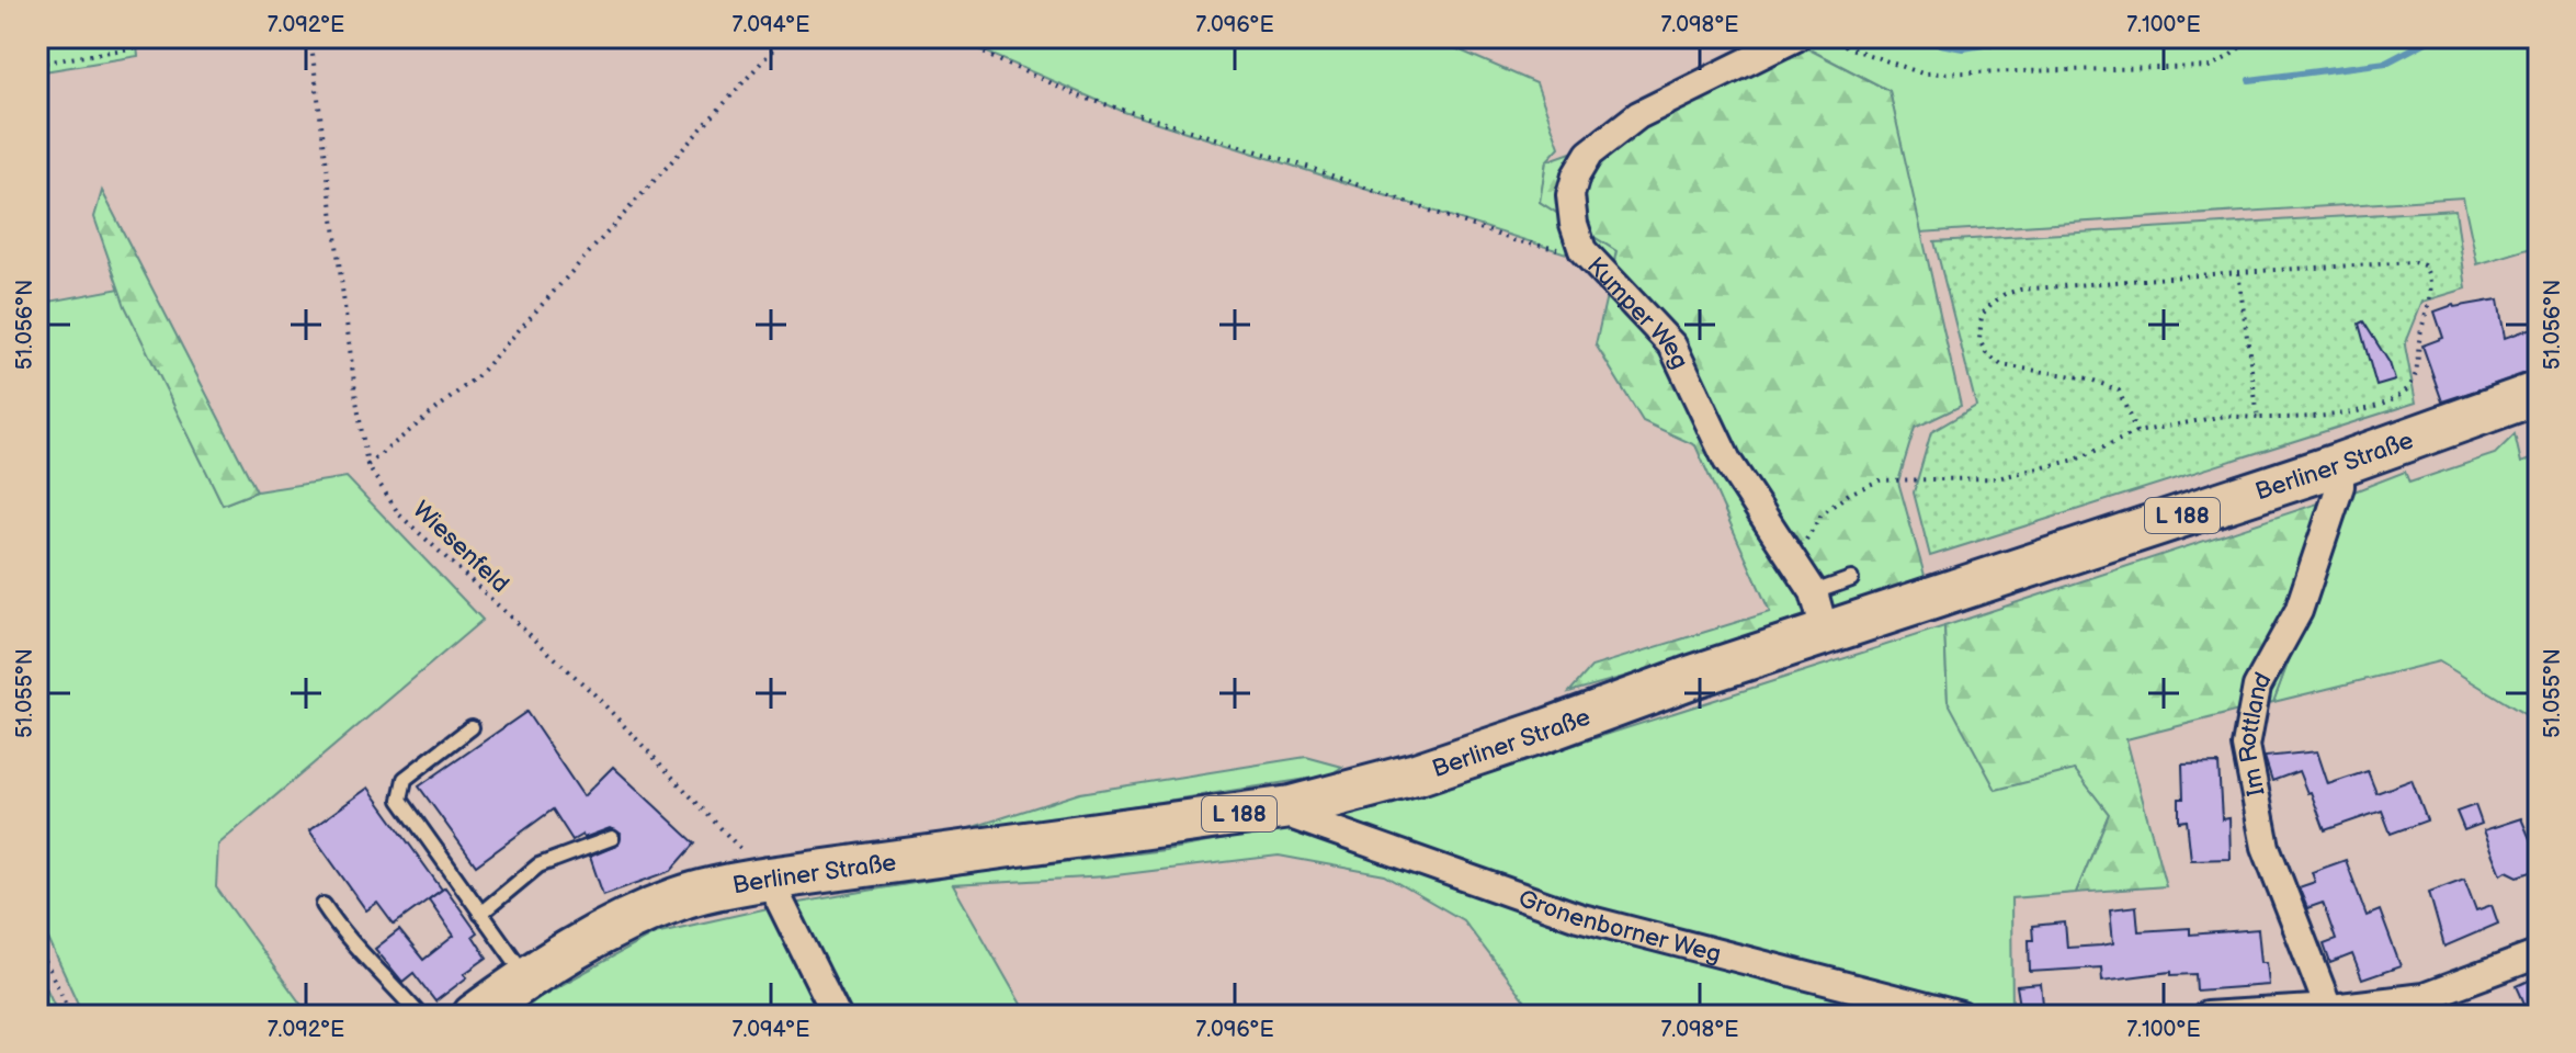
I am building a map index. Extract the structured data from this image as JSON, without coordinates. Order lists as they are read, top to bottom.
{
  "streets": {
    "main road": ["Berliner Straße", "L 188"],
    "street": ["Kumper Weg", "Im Rottland", "Gronenborner Weg"],
    "path": ["Wiesenfeld"]
  },
  "crossings": [
    ["Kumper Weg", "Berliner Straße"],
    ["Berliner Straße", "Wiesenfeld"],
    ["Berliner Straße", "Im Rottland"],
    ["Berliner Straße", "Gronenborner Weg"]
  ],
  "coordinates": [
    "7.092°E",
    "7.094°E",
    "7.096°E",
    "7.098°E",
    "7.100°E",
    "51.056°N",
    "51.055°N"
  ]
}
